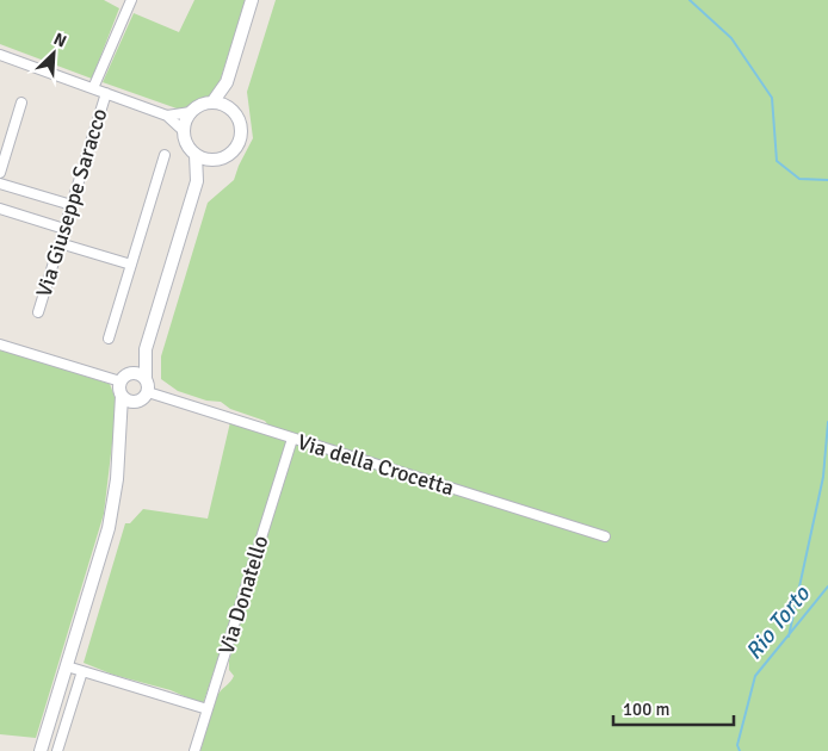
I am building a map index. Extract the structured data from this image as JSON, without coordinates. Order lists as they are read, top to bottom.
{
  "streets": {
    "street": ["Via Giuseppe Saracco", "Via della Crocetta", "Via Donatello"]
  },
  "crossings": [
    ["Via della Crocetta", "Via Donatello"]
  ],
  "water": ["Rio Torto"],
  "scale_bar": "100 m",
  "north": "top right"
}
